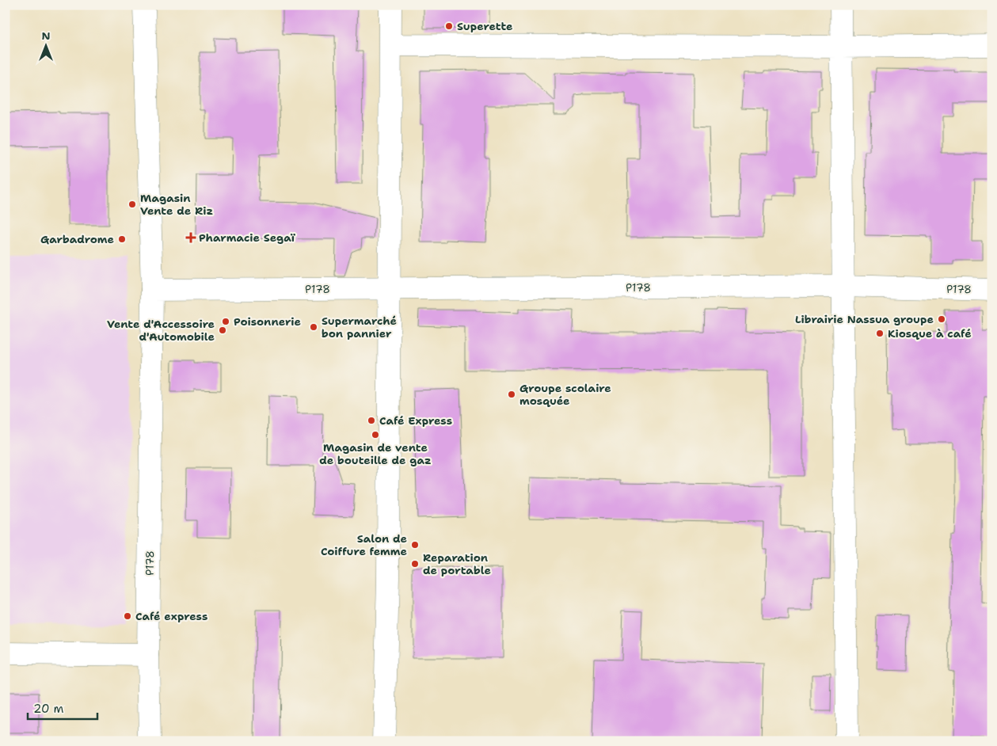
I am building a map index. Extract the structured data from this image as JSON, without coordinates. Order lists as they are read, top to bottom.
{
  "streets": {
    "street": ["P178"]
  },
  "places": {
    "other": [
      "Superette",
      "Magasin Vente de Riz",
      "Garbadrome",
      "Librairie Nassua groupe",
      "Poisonnerie",
      "Supermarché bon pannier",
      "Vente d'Accessoire d'Automobile",
      "Kiosque à café",
      "Groupe scolaire mosquée",
      "Café Express",
      "Magasin de vente de bouteille de gaz",
      "Salon de Coiffure femme",
      "Reparation de portable",
      "Café express"
    ],
    "health": ["Pharmacie Segaï"]
  },
  "scale_bar": "20 m",
  "north": "top"
}
